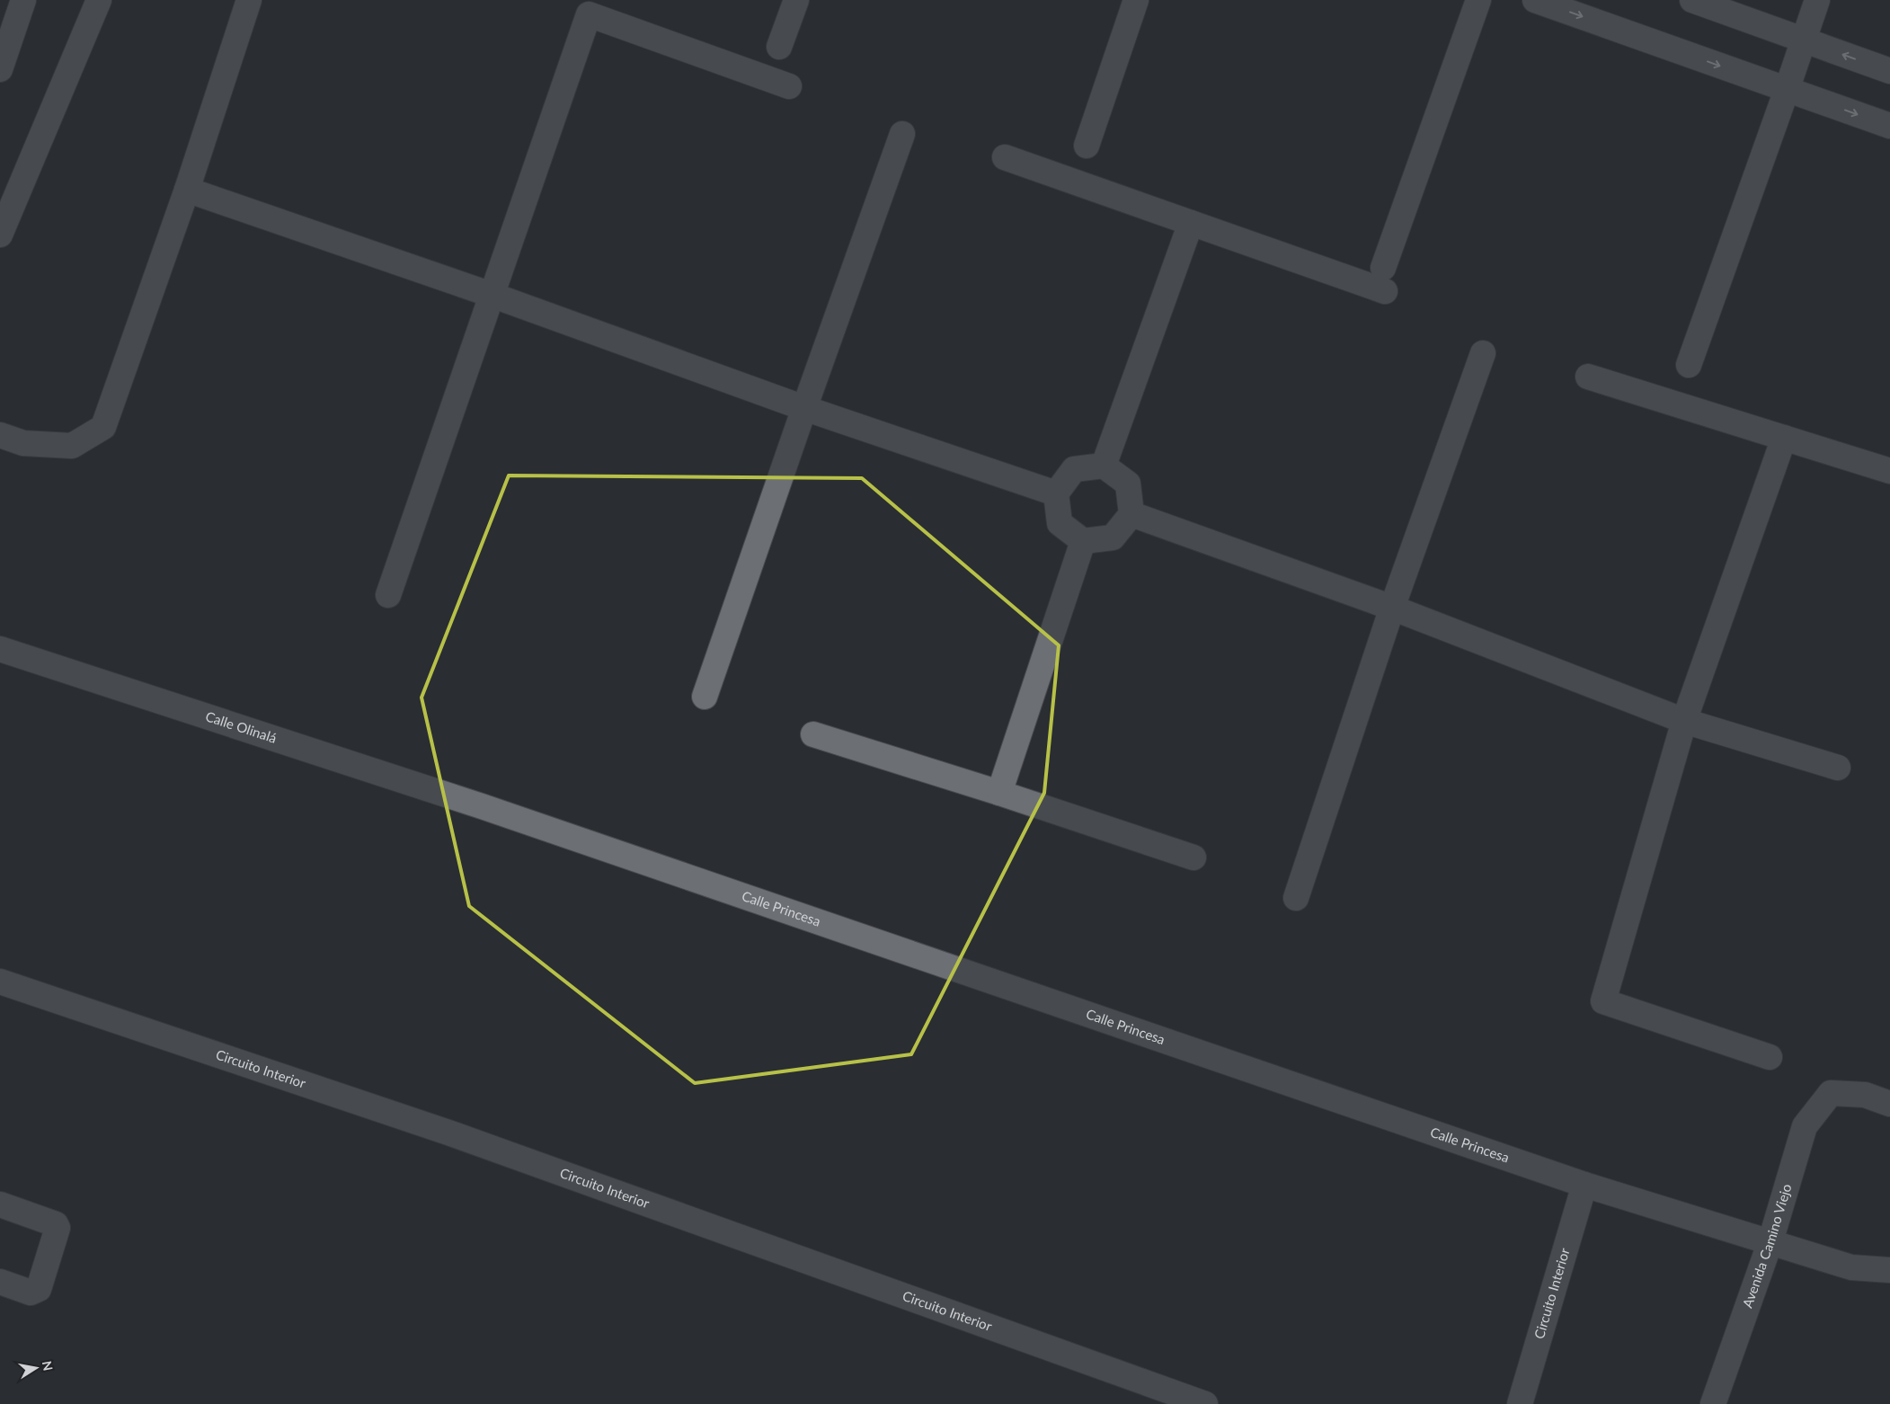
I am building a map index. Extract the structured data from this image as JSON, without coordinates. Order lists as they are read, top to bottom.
{
  "streets": {
    "street": [
      "Calle Olinalá",
      "Calle Princesa",
      "Circuito Interior",
      "Avenida Camino Viejo"
    ]
  },
  "crossings": [
    ["Calle Olinalá", "Calle Princesa"],
    ["Calle Princesa", "Circuito Interior"],
    ["Calle Princesa", "Avenida Camino Viejo"]
  ],
  "north": "right"
}
